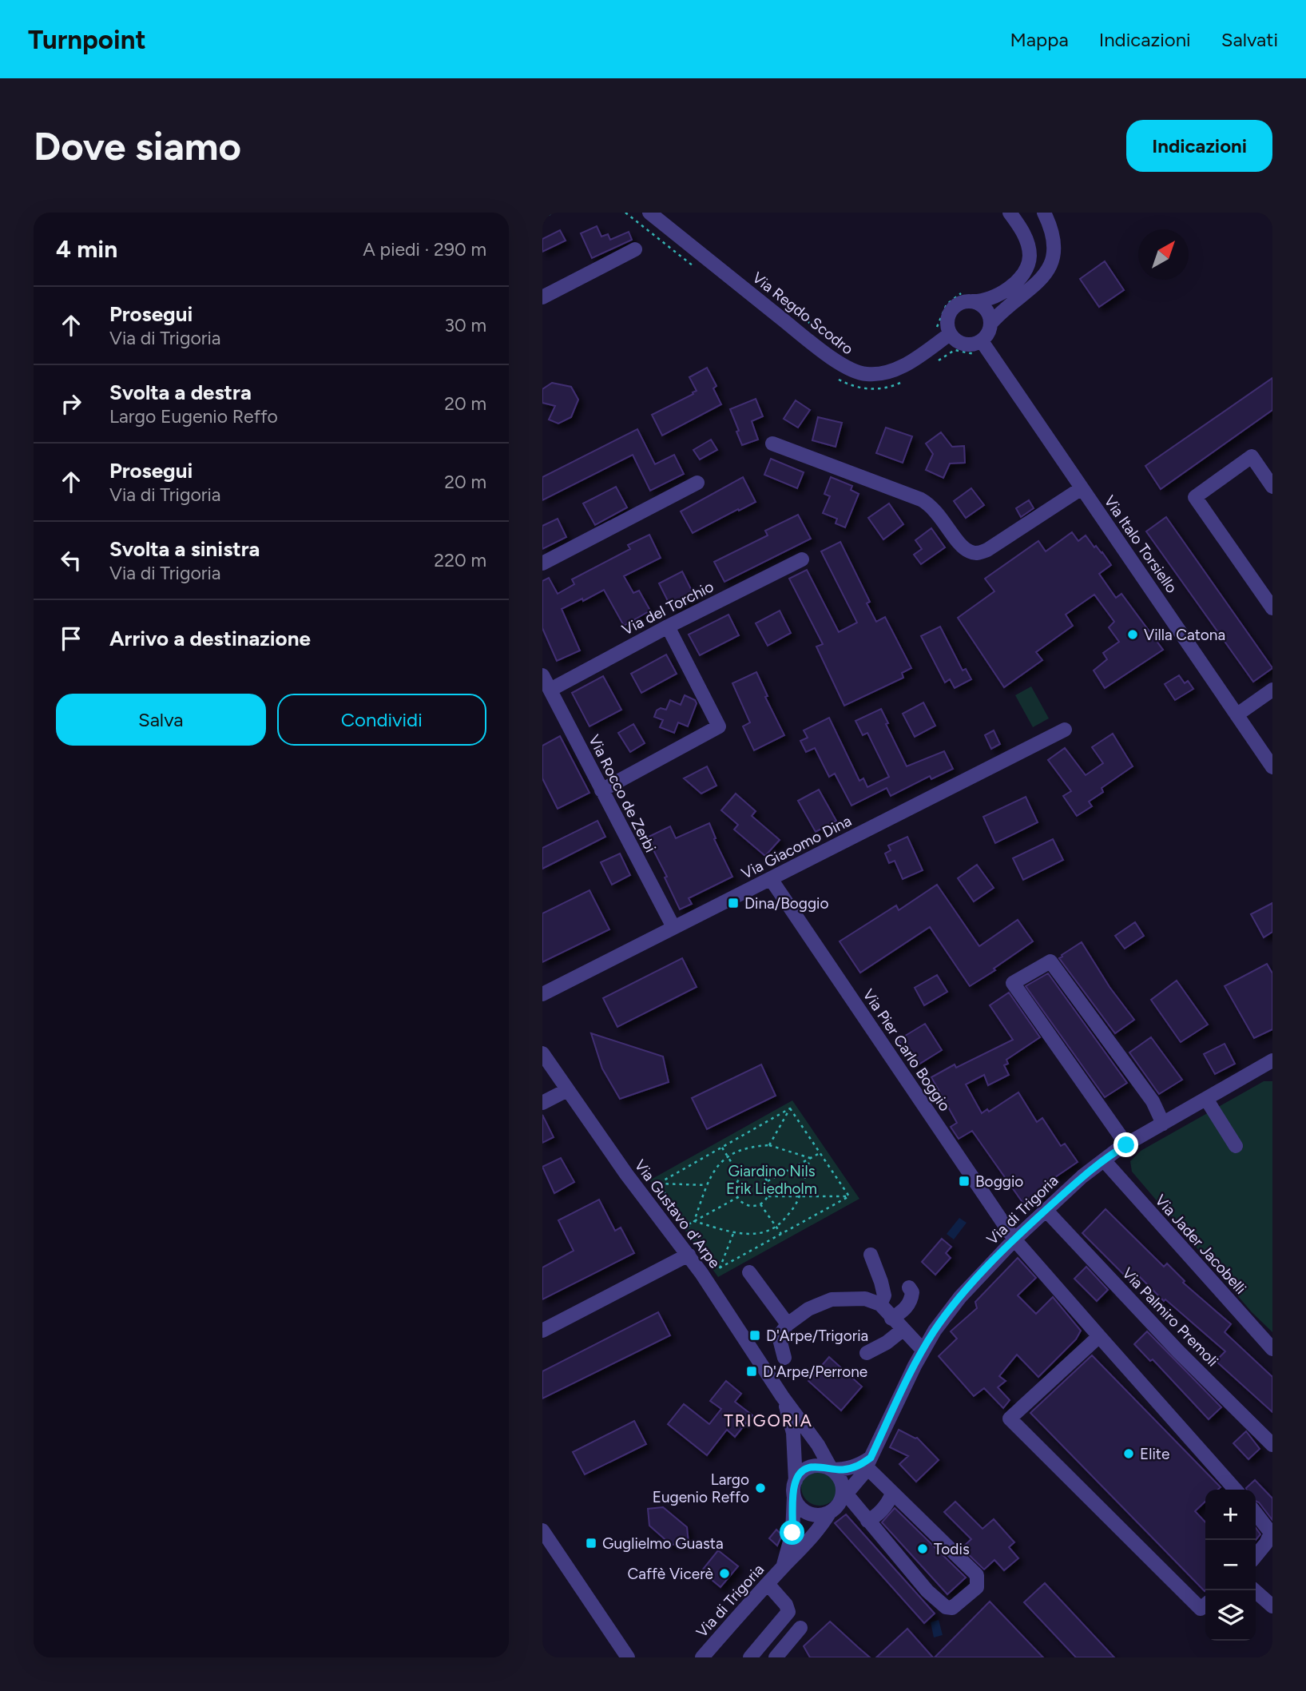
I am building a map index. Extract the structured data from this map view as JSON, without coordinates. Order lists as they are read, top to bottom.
{
  "streets": {
    "street": [
      "Via Regdo Scodro",
      "Via Italo Torsiello",
      "Via del Torchio",
      "Via Rocco de Zerbi",
      "Via Giacomo Dina",
      "Via Pier Carlo Boggio",
      "Via di Trigoria",
      "Via Gustavo d'Arpe",
      "Via Jader Jacobelli",
      "Via Palmiro Premoli"
    ]
  },
  "crossings": [
    ["Via Regdo Scodro", "Via Italo Torsiello"],
    ["Via del Torchio", "Via Rocco de Zerbi"],
    ["Via Rocco de Zerbi", "Via Giacomo Dina"],
    ["Via Giacomo Dina", "Via Pier Carlo Boggio"],
    ["Via Pier Carlo Boggio", "Via di Trigoria"],
    ["Via di Trigoria", "Via Gustavo d'Arpe"],
    ["Via di Trigoria", "Via Jader Jacobelli"],
    ["Via di Trigoria", "Via Palmiro Premoli"]
  ],
  "districts": ["TRIGORIA"],
  "parks": ["Giardino Nils Erik Liedholm"],
  "places": {
    "other": [
      "Villa Catona",
      "Elite",
      "Largo Eugenio Reffo",
      "Todis",
      "Caffè Vicerè"
    ],
    "transit": [
      "Dina/Boggio",
      "Boggio",
      "D'Arpe/Trigoria",
      "D'Arpe/Perrone",
      "Guglielmo Guasta"
    ]
  },
  "north": "top right",
  "page": {
    "header": "Turnpoint",
    "nav": ["Mappa", "Indicazioni", "Salvati"],
    "buttons": [
      "Indicazioni",
      ["Salva", "Condividi"]
    ],
    "title": "Dove siamo",
    "heading": ["4 min", "A piedi · 290 m"],
    "list": [
      ["Prosegui", "Via di Trigoria", "30 m"],
      ["Svolta a destra", "Largo Eugenio Reffo", "20 m"],
      ["Prosegui", "Via di Trigoria", "20 m"],
      ["Svolta a sinistra", "Via di Trigoria", "220 m"],
      "Arrivo a destinazione"
    ],
    "map_buttons": ["+", "−"]
  }
}
